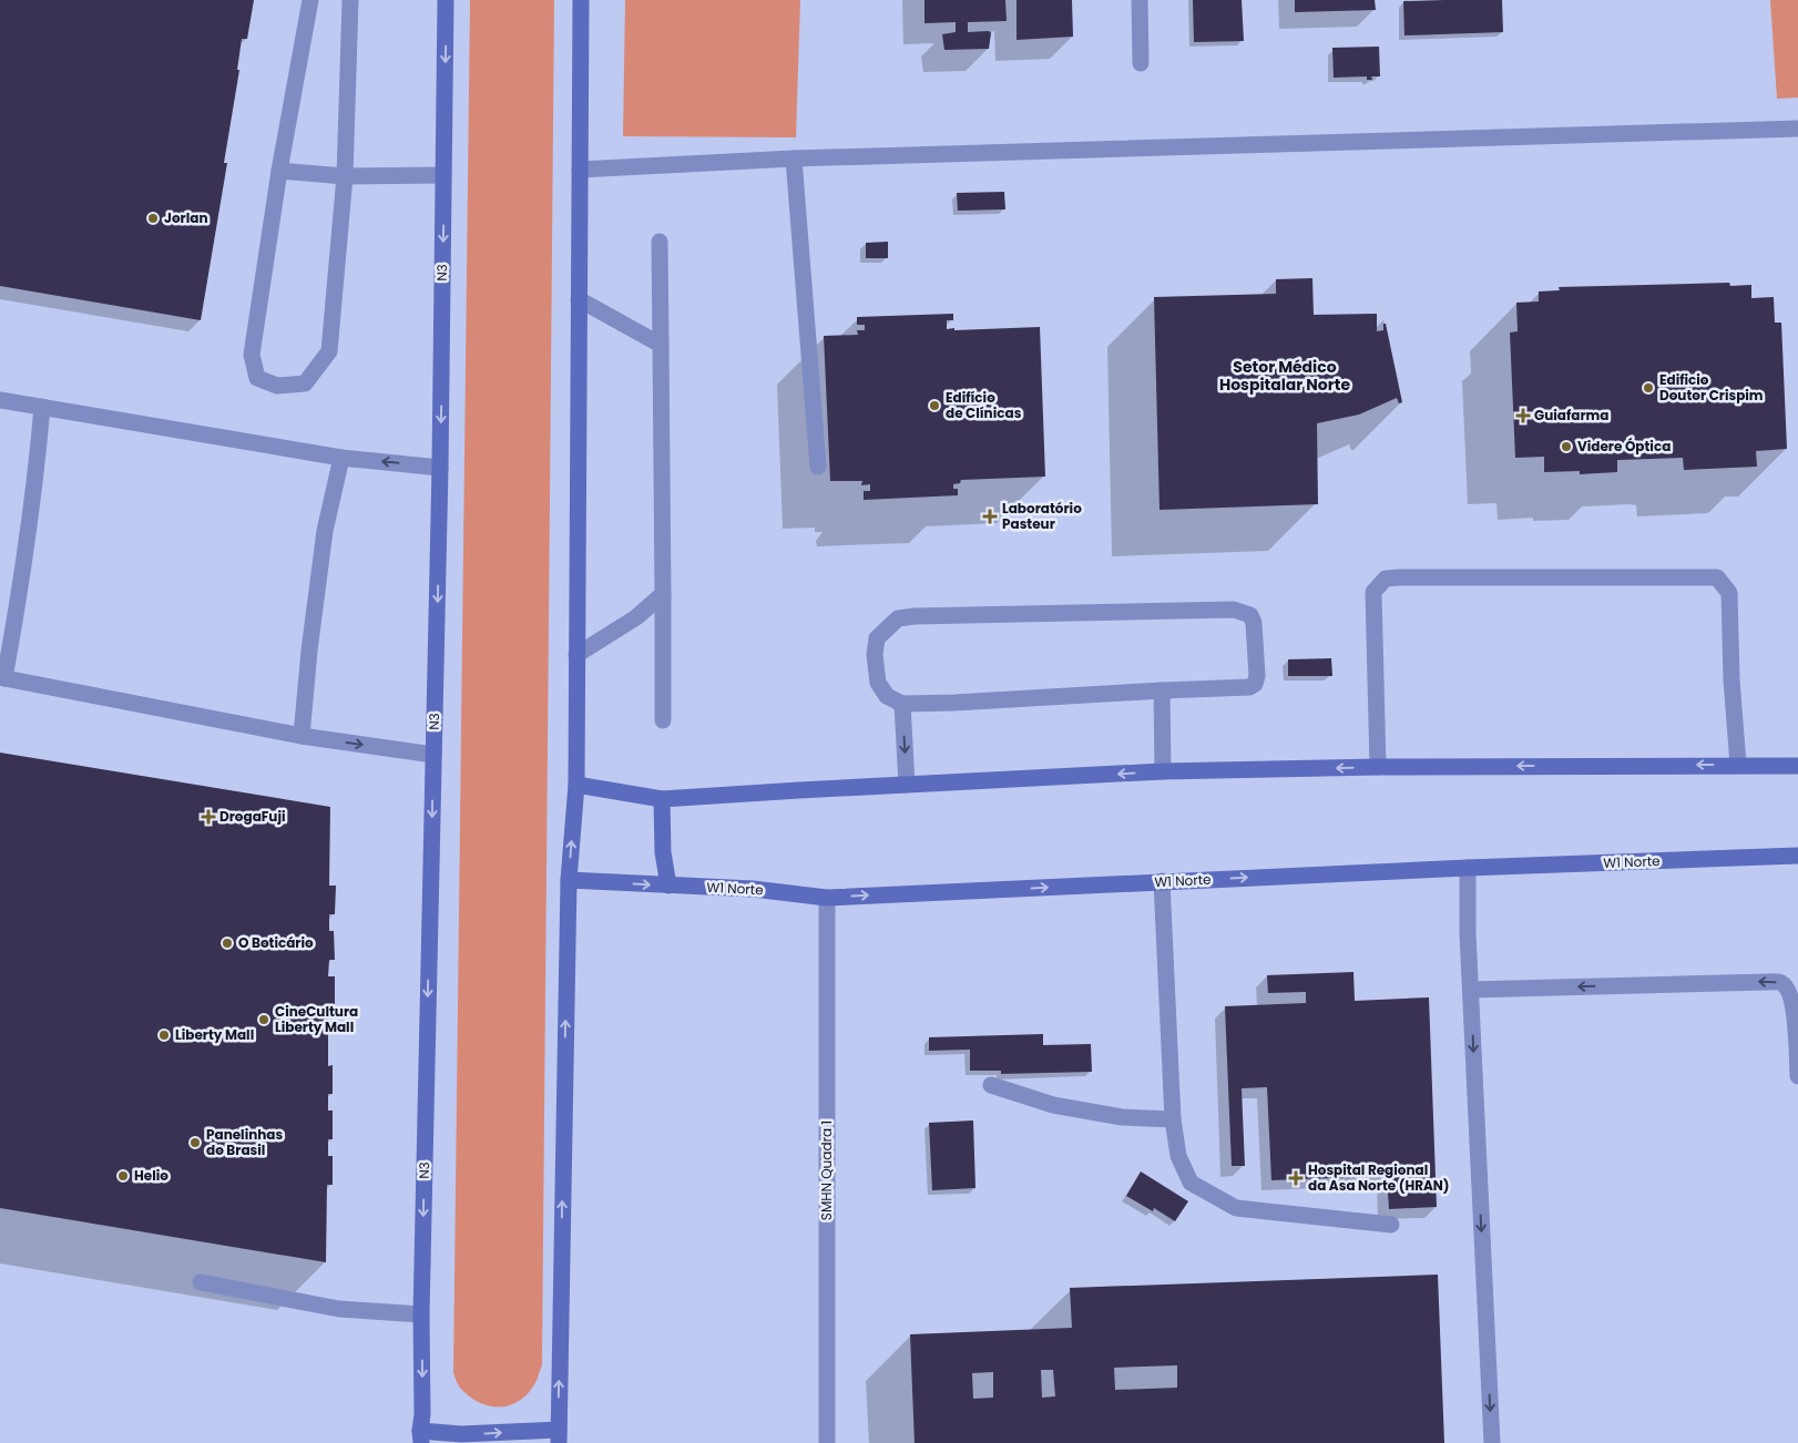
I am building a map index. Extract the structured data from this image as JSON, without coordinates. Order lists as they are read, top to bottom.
{
  "streets": {
    "main road": ["N3", "W1 Norte"],
    "lane": ["SMHN Quadra 1"]
  },
  "crossings": [
    ["W1 Norte", "SMHN Quadra 1"]
  ],
  "districts": ["Setor Médico Hospitalar Norte"],
  "places": {
    "other": [
      "Jorlan",
      "Edificio Doutor Crispim",
      "Edifício de Clínicas",
      "Videre Óptica",
      "O Boticário",
      "CineCultura Liberty Mall",
      "Liberty Mall",
      "Panelinhas do Brasil",
      "Helio"
    ],
    "health": [
      "Guiafarma",
      "Laboratório Pasteur",
      "DrogaFuji",
      "Hospital Regional da Asa Norte (HRAN)"
    ]
  }
}
